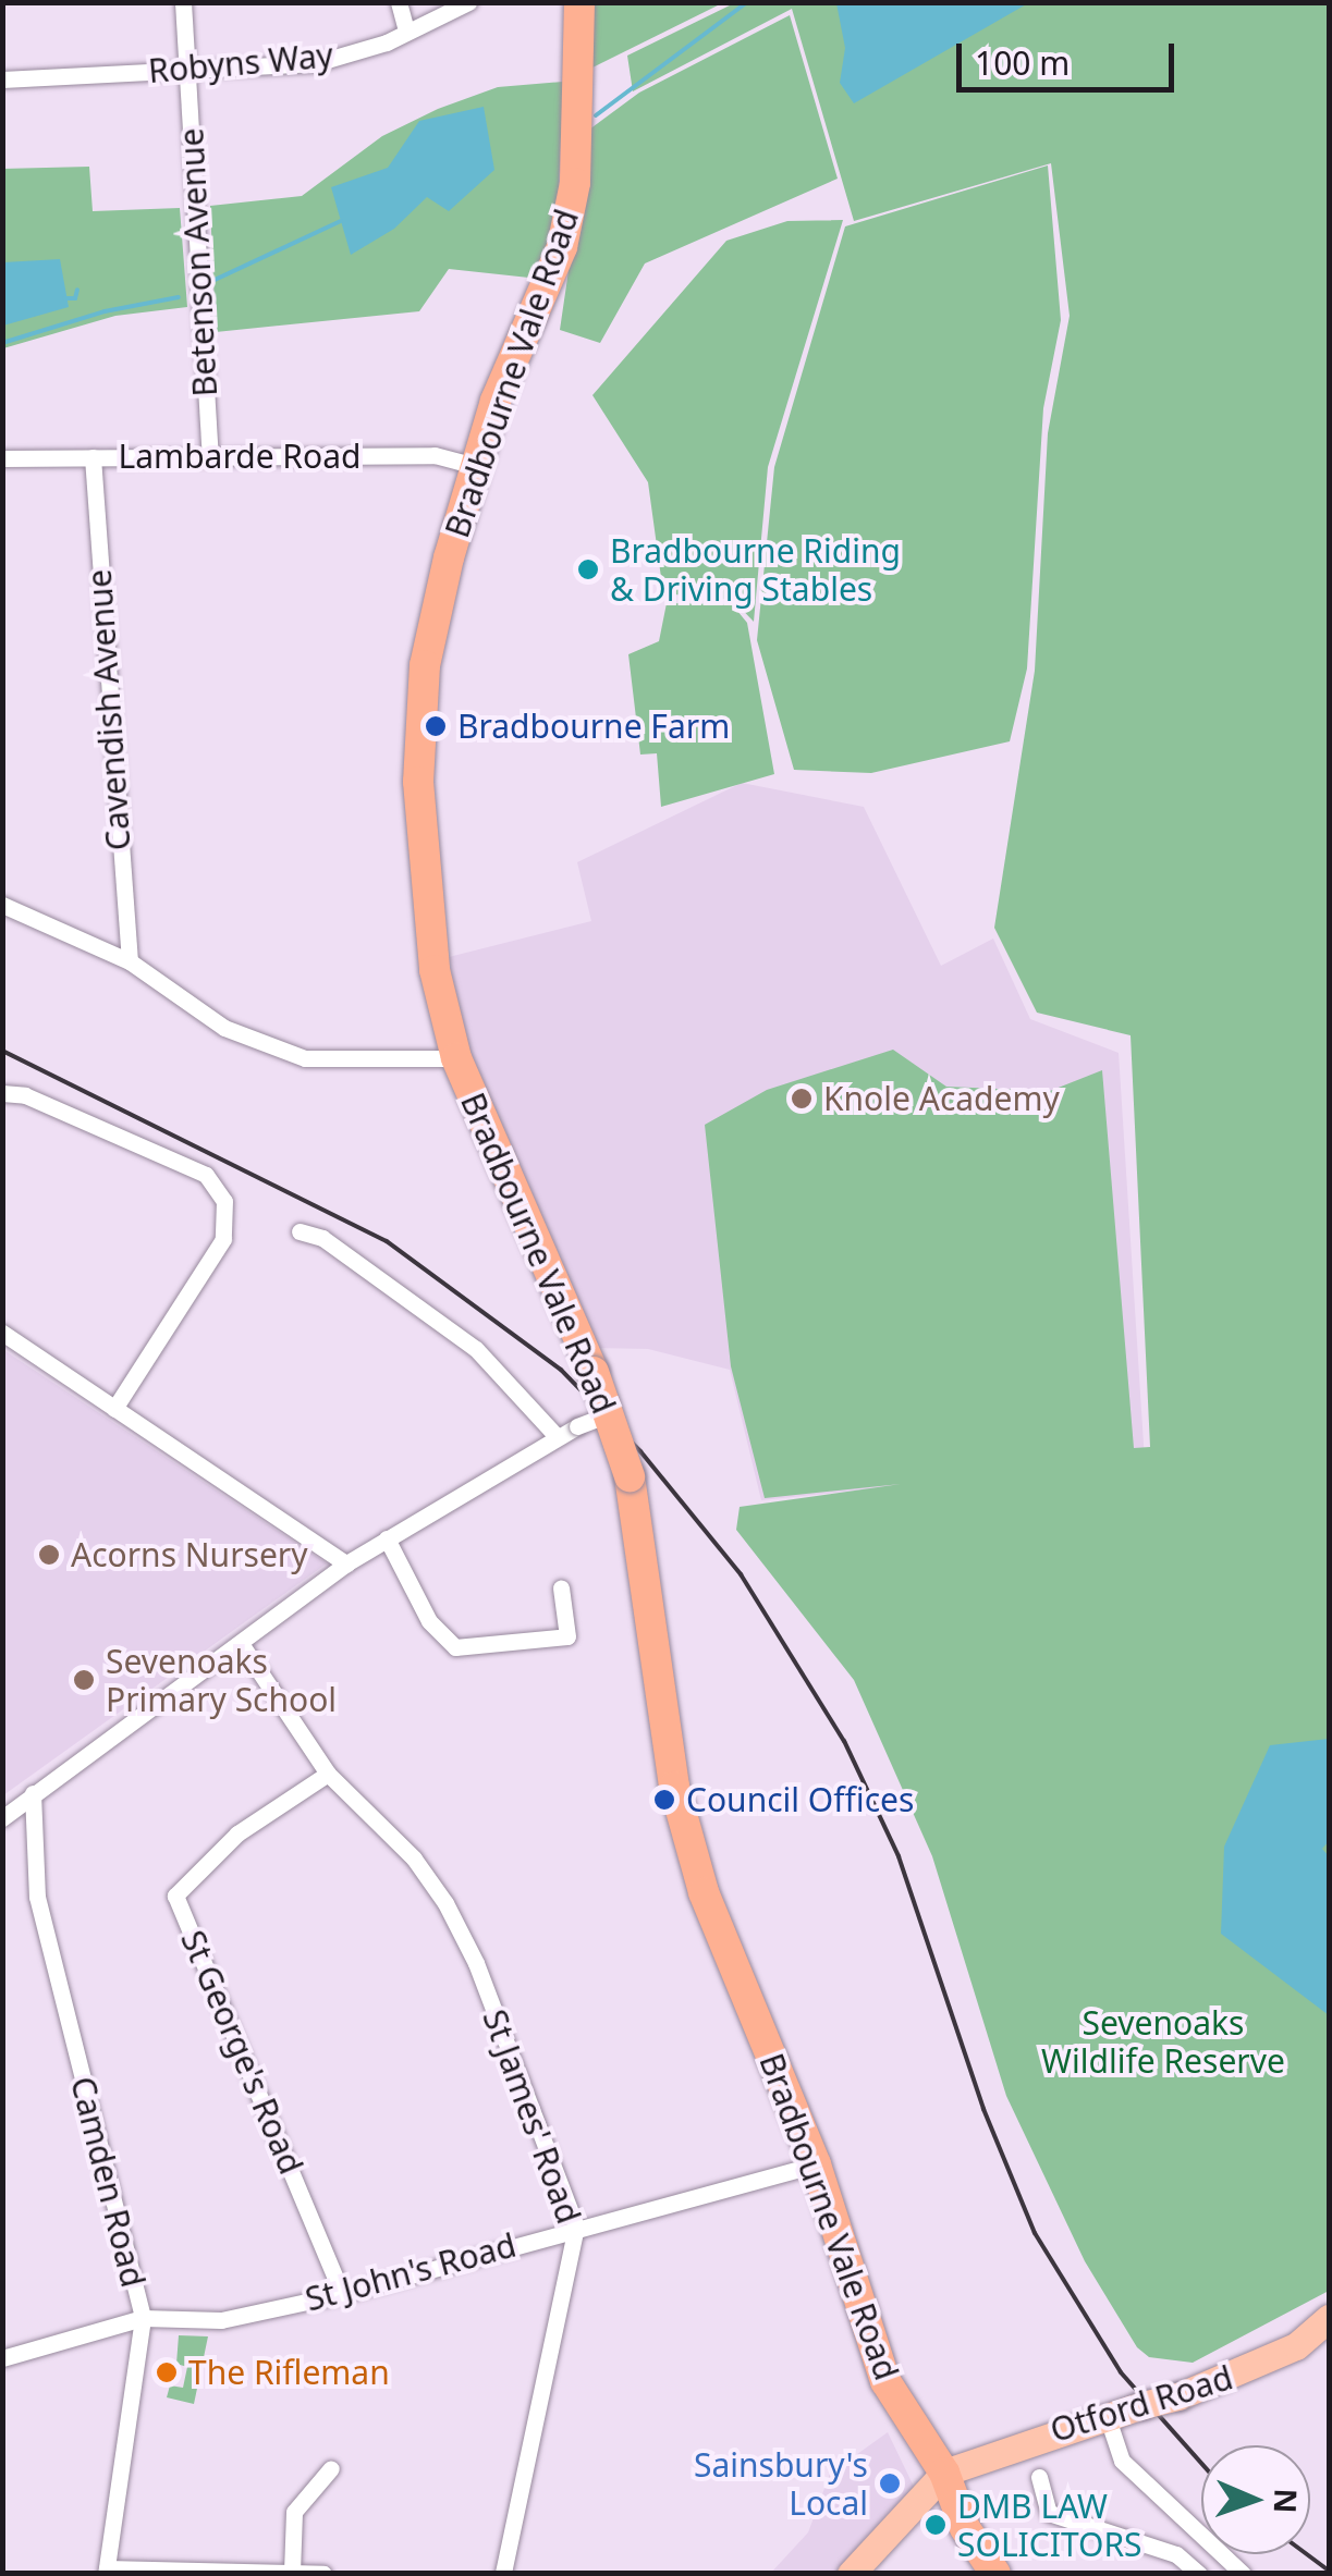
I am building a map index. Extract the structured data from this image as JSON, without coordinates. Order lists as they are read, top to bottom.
{
  "streets": {
    "highway": ["Bradbourne Vale Road"],
    "main road": ["Otford Road"],
    "street": [
      "Robyns Way",
      "Betenson Avenue",
      "Lambarde Road",
      "Cavendish Avenue",
      "St George's Road",
      "St James' Road",
      "Camden Road",
      "St John's Road"
    ]
  },
  "crossings": [
    ["Robyns Way", "Betenson Avenue"],
    ["Betenson Avenue", "Lambarde Road"],
    ["Bradbourne Vale Road", "Lambarde Road"],
    ["Bradbourne Vale Road", "St John's Road"],
    ["Bradbourne Vale Road", "Otford Road"],
    ["Lambarde Road", "Cavendish Avenue"],
    ["St George's Road", "St James' Road"],
    ["St George's Road", "St John's Road"],
    ["St James' Road", "St John's Road"],
    ["Camden Road", "St John's Road"]
  ],
  "parks": ["Sevenoaks Wildlife Reserve"],
  "places": [
    "Bradbourne Riding & Driving Stables",
    "Bradbourne Farm",
    "Knole Academy",
    "Acorns Nursery",
    "Sevenoaks Primary School",
    "Council Offices",
    "The Rifleman",
    "Sainsbury's Local",
    "DMB LAW SOLICITORS"
  ],
  "scale_bar": "100 m",
  "north": "right"
}
